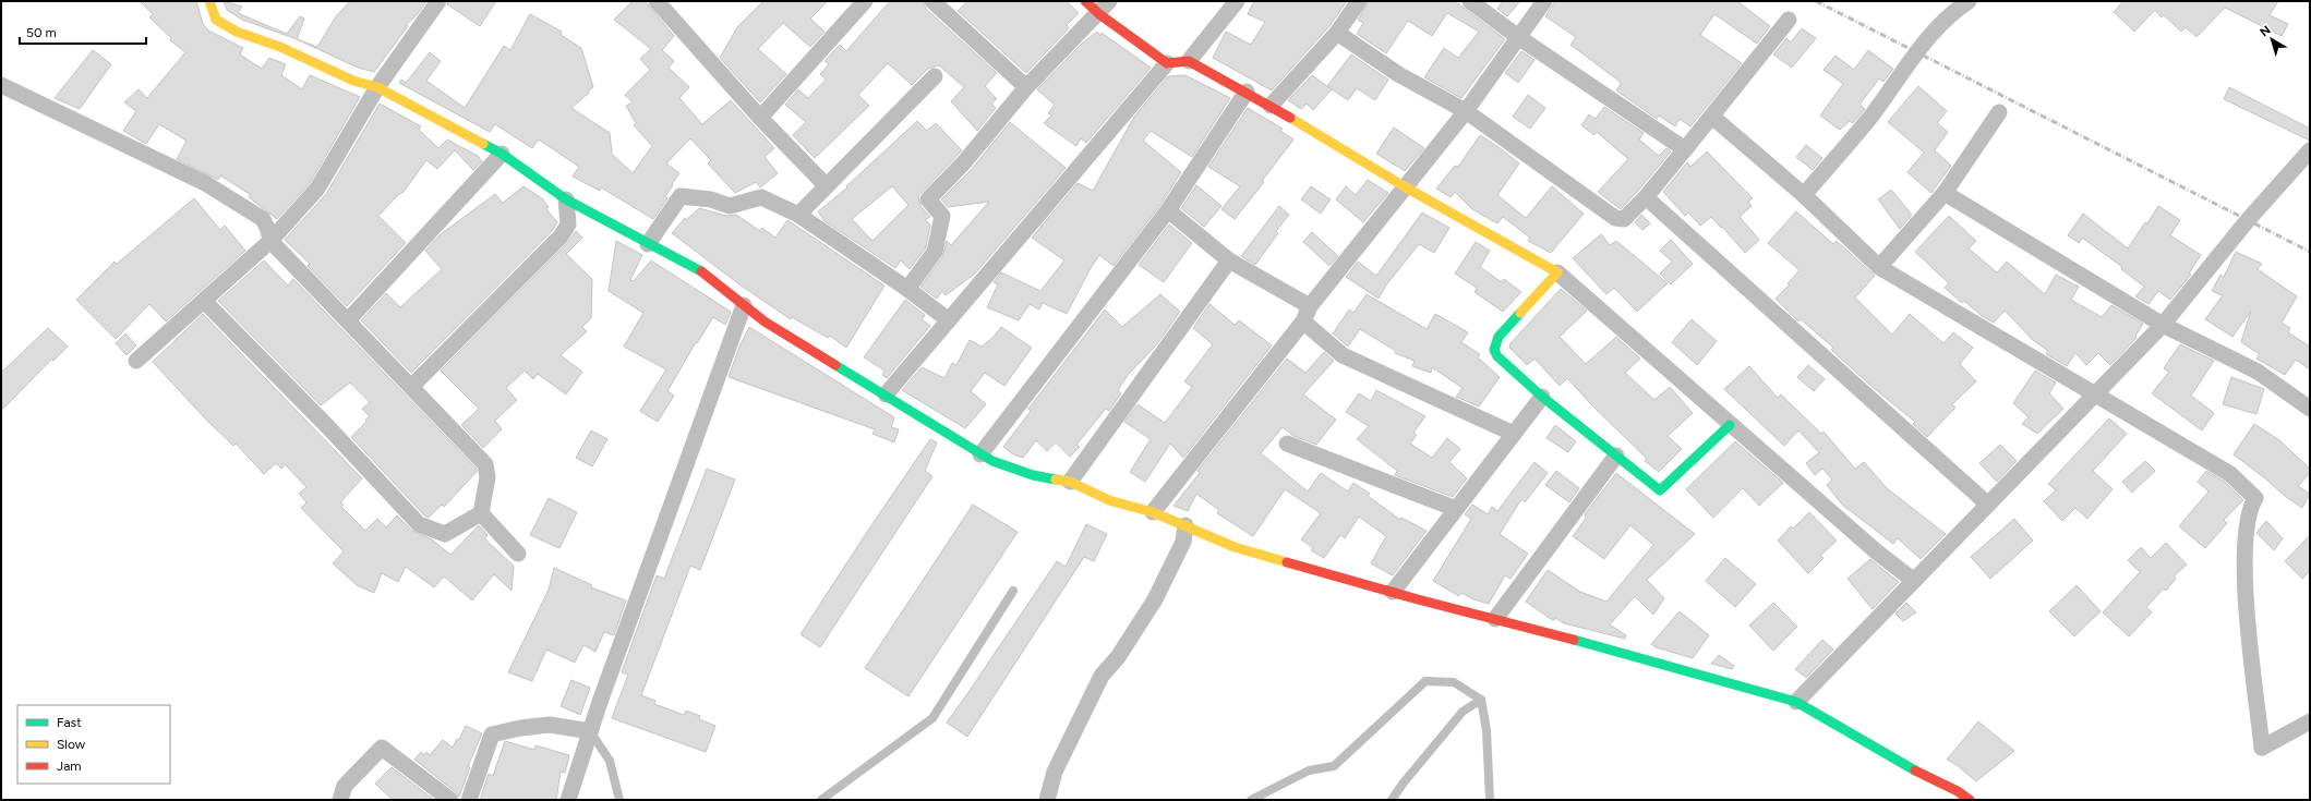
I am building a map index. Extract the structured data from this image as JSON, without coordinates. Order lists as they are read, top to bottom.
{
  "legend": ["Fast", "Slow", "Jam"],
  "scale_bar": "50 m",
  "north": "top left"
}
